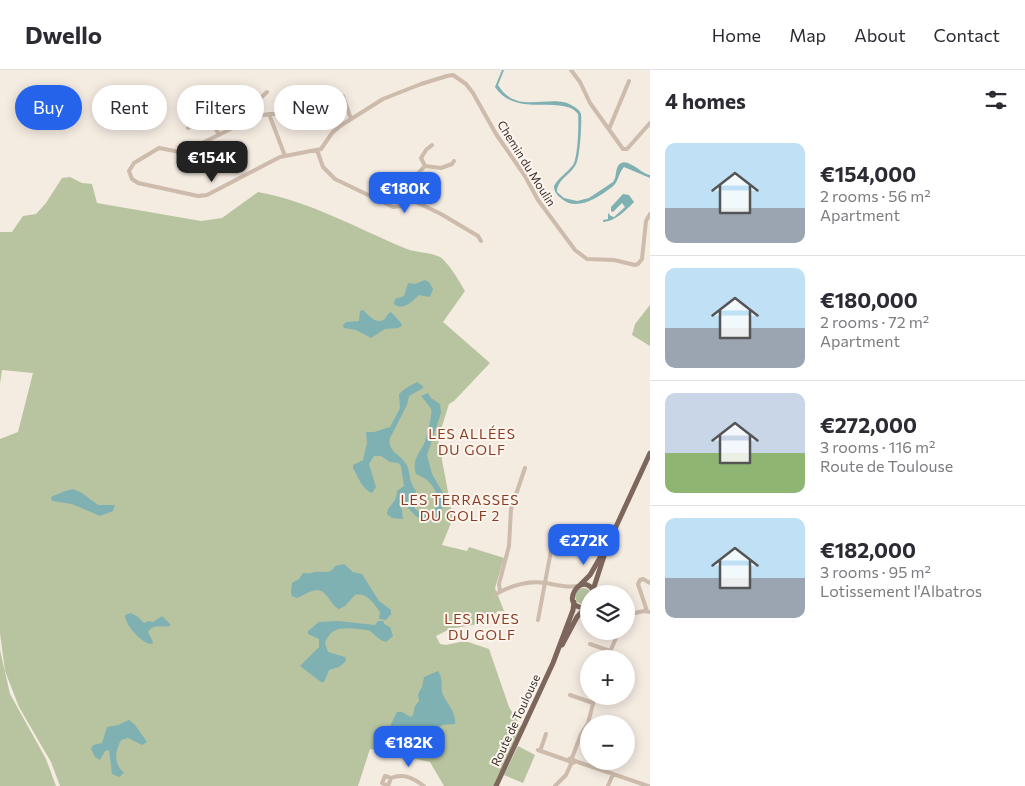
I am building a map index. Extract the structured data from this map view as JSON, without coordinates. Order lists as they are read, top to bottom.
{
  "streets": {
    "main road": ["Route de Toulouse"],
    "street": ["Chemin du Moulin"]
  },
  "districts": ["LES ALLÉES DU GOLF", "LES TERRASSES DU GOLF 2", "LES RIVES DU GOLF"],
  "page": {
    "header": "Dwello",
    "nav": [
      "Home",
      "Map",
      "About",
      "Contact"
    ],
    "heading": "4 homes",
    "chip": [
      "Buy",
      "Rent",
      "Filters",
      "New"
    ],
    "list": [
      {
        "name": "€154,000",
        "note": "2 rooms · 56 m² · Apartment"
      },
      {
        "name": "€180,000",
        "note": "2 rooms · 72 m² · Apartment"
      },
      {
        "name": "€272,000",
        "note": "3 rooms · 116 m² · Route de Toulouse"
      },
      {
        "name": "€182,000",
        "note": "3 rooms · 95 m² · Lotissement l'Albatros"
      }
    ],
    "price": [
      "€154K",
      "€180K",
      "€272K",
      "€182K"
    ],
    "map_buttons": ["+", "−"]
  }
}
